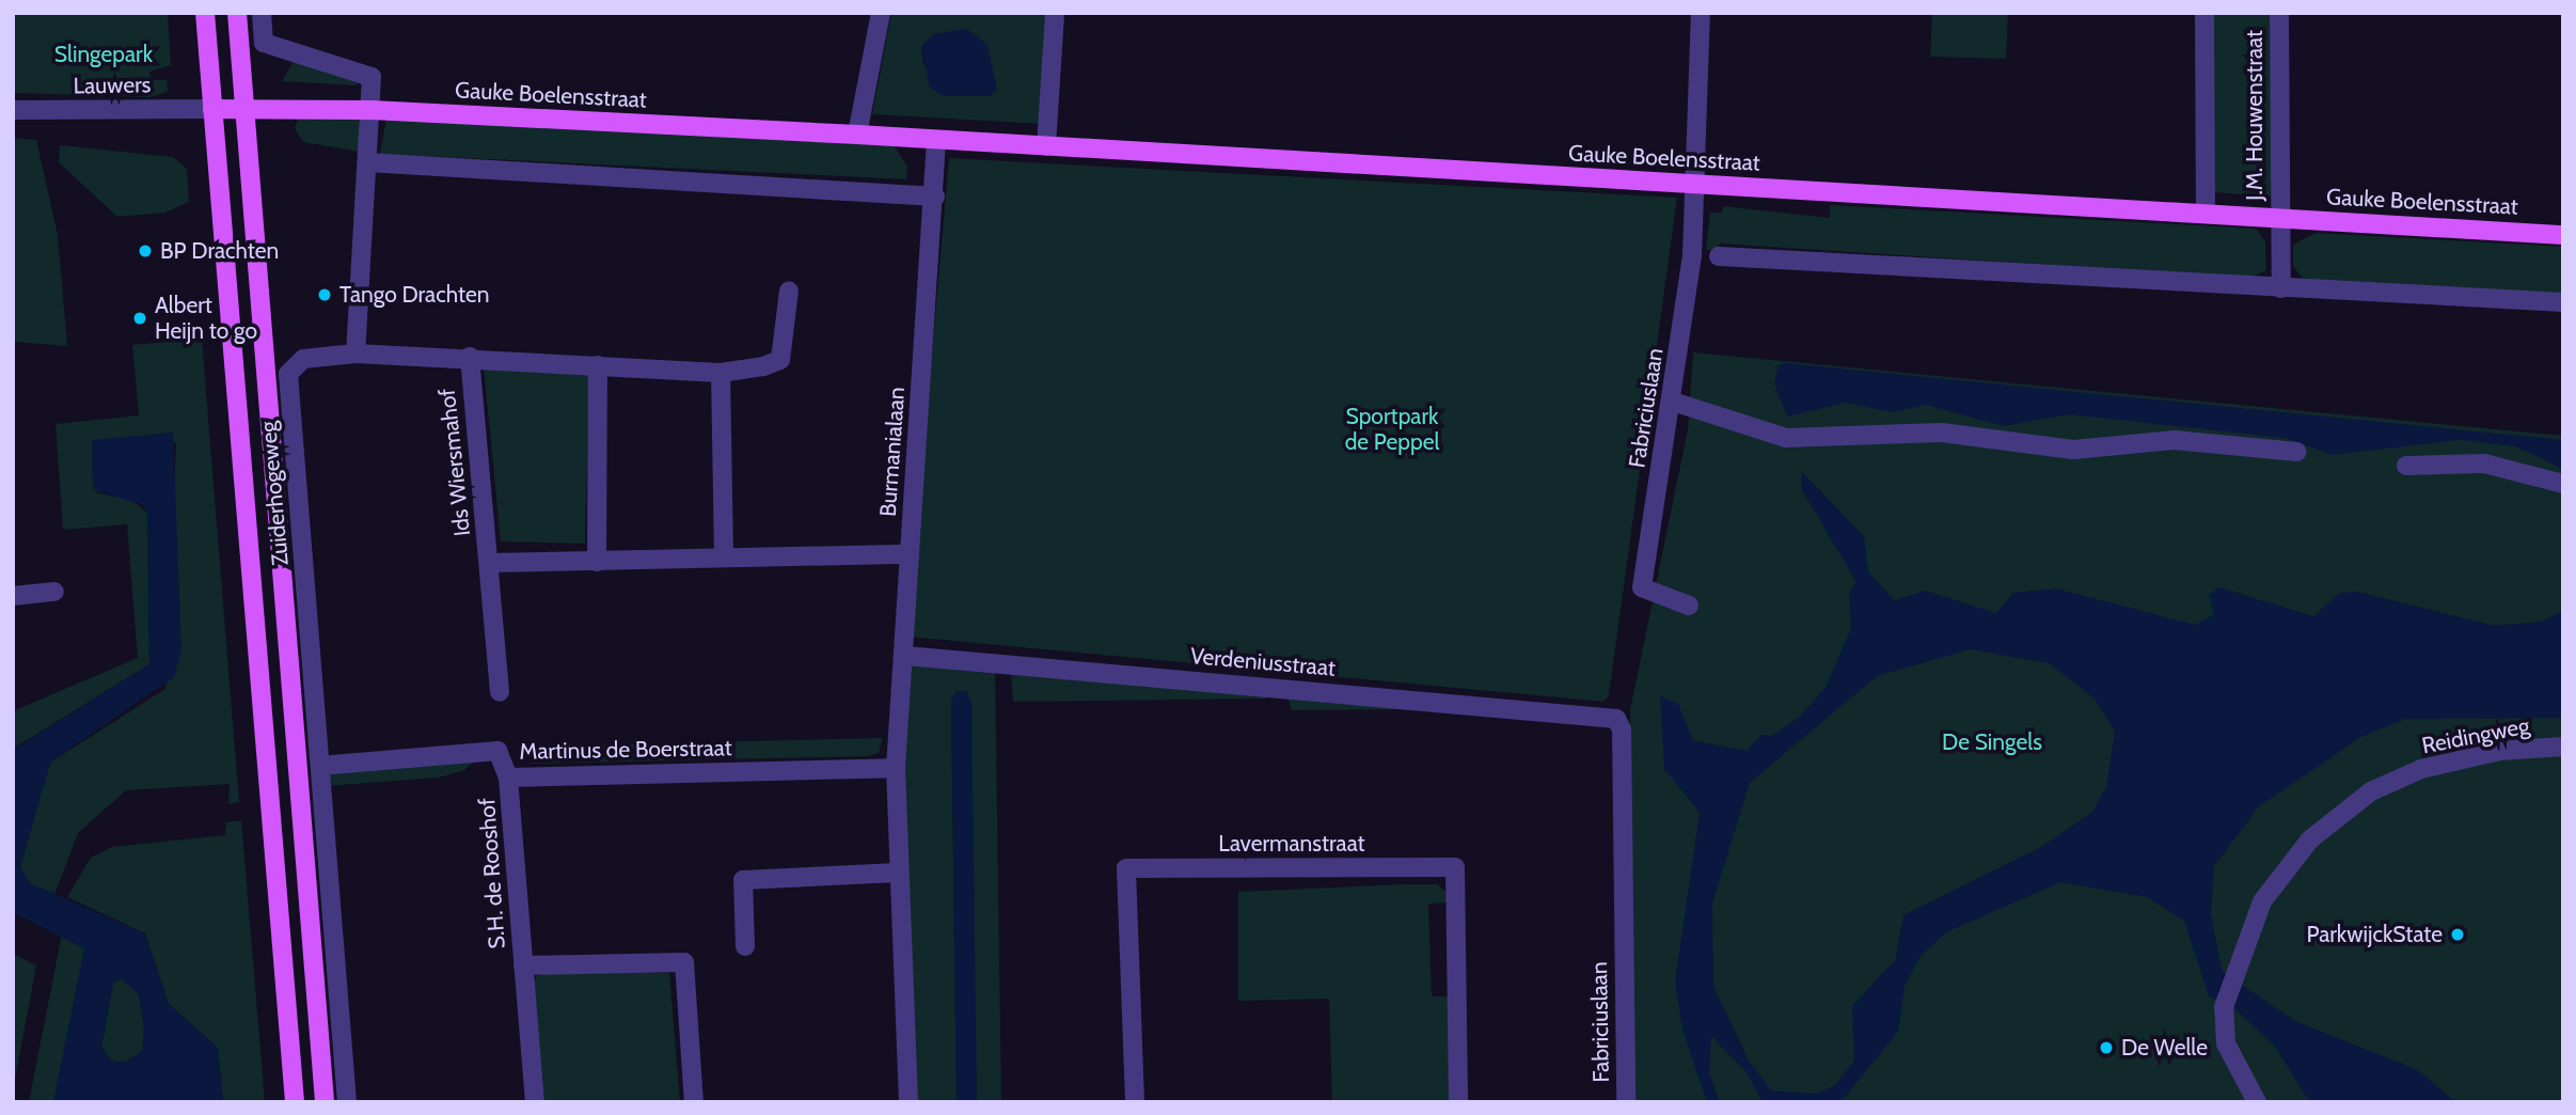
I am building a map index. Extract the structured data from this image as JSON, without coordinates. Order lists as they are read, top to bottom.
{
  "streets": {
    "main road": ["Gauke Boelensstraat", "Zuiderhogeweg"],
    "street": [
      "Lauwers",
      "J.M. Houwenstraat",
      "Fabriciuslaan",
      "Burmanialaan",
      "Ids Wiersmahof",
      "Verdeniusstraat",
      "Reidingweg",
      "Martinus de Boerstraat",
      "Lavermanstraat",
      "S.H. de Rooshof"
    ]
  },
  "crossings": [
    ["Lauwers", "Zuiderhogeweg"],
    ["Gauke Boelensstraat", "J.M. Houwenstraat"],
    ["Gauke Boelensstraat", "Fabriciuslaan"],
    ["Gauke Boelensstraat", "Burmanialaan"],
    ["Gauke Boelensstraat", "Zuiderhogeweg"],
    ["Fabriciuslaan", "Verdeniusstraat"],
    ["Burmanialaan", "Ids Wiersmahof"],
    ["Burmanialaan", "Verdeniusstraat"],
    ["Burmanialaan", "Martinus de Boerstraat"],
    ["Ids Wiersmahof", "Zuiderhogeweg"],
    ["Martinus de Boerstraat", "S.H. de Rooshof"]
  ],
  "parks": ["Slingepark", "Sportpark de Peppel", "De Singels"],
  "places": [
    "BP Drachten",
    "Tango Drachten",
    "Albert Heijn to go",
    "ParkwijckState",
    "De Welle"
  ]
}
